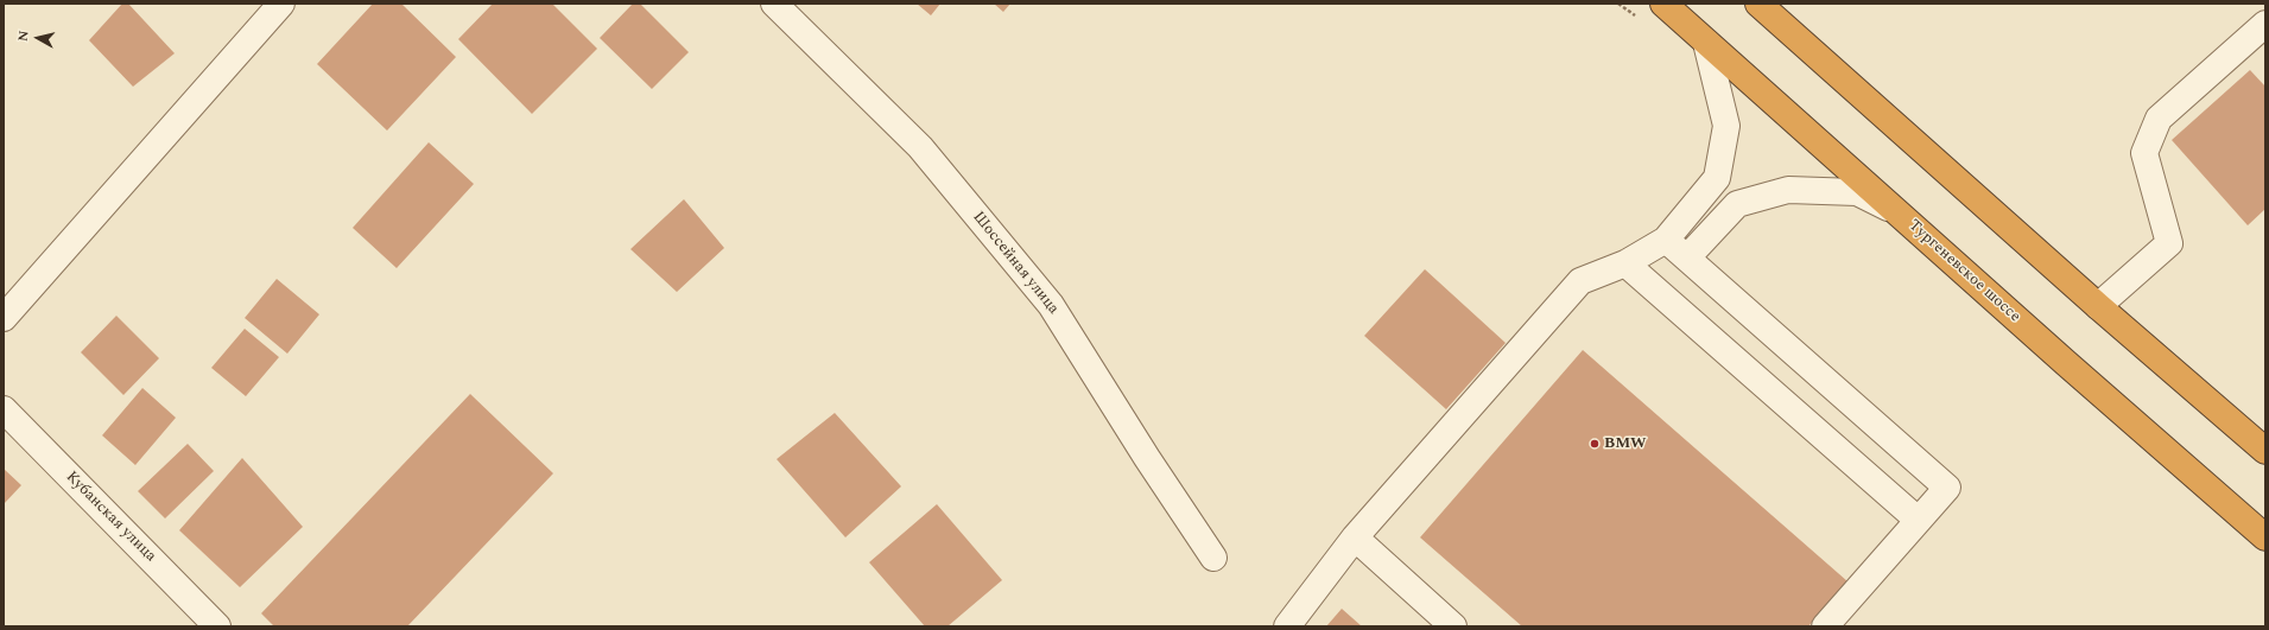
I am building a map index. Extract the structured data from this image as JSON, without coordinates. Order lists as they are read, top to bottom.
{
  "streets": {
    "highway": ["Тургеневское шоссе"],
    "street": ["Шоссейная улица", "Кубанская улица"]
  },
  "places": ["BMW"],
  "north": "left"
}
